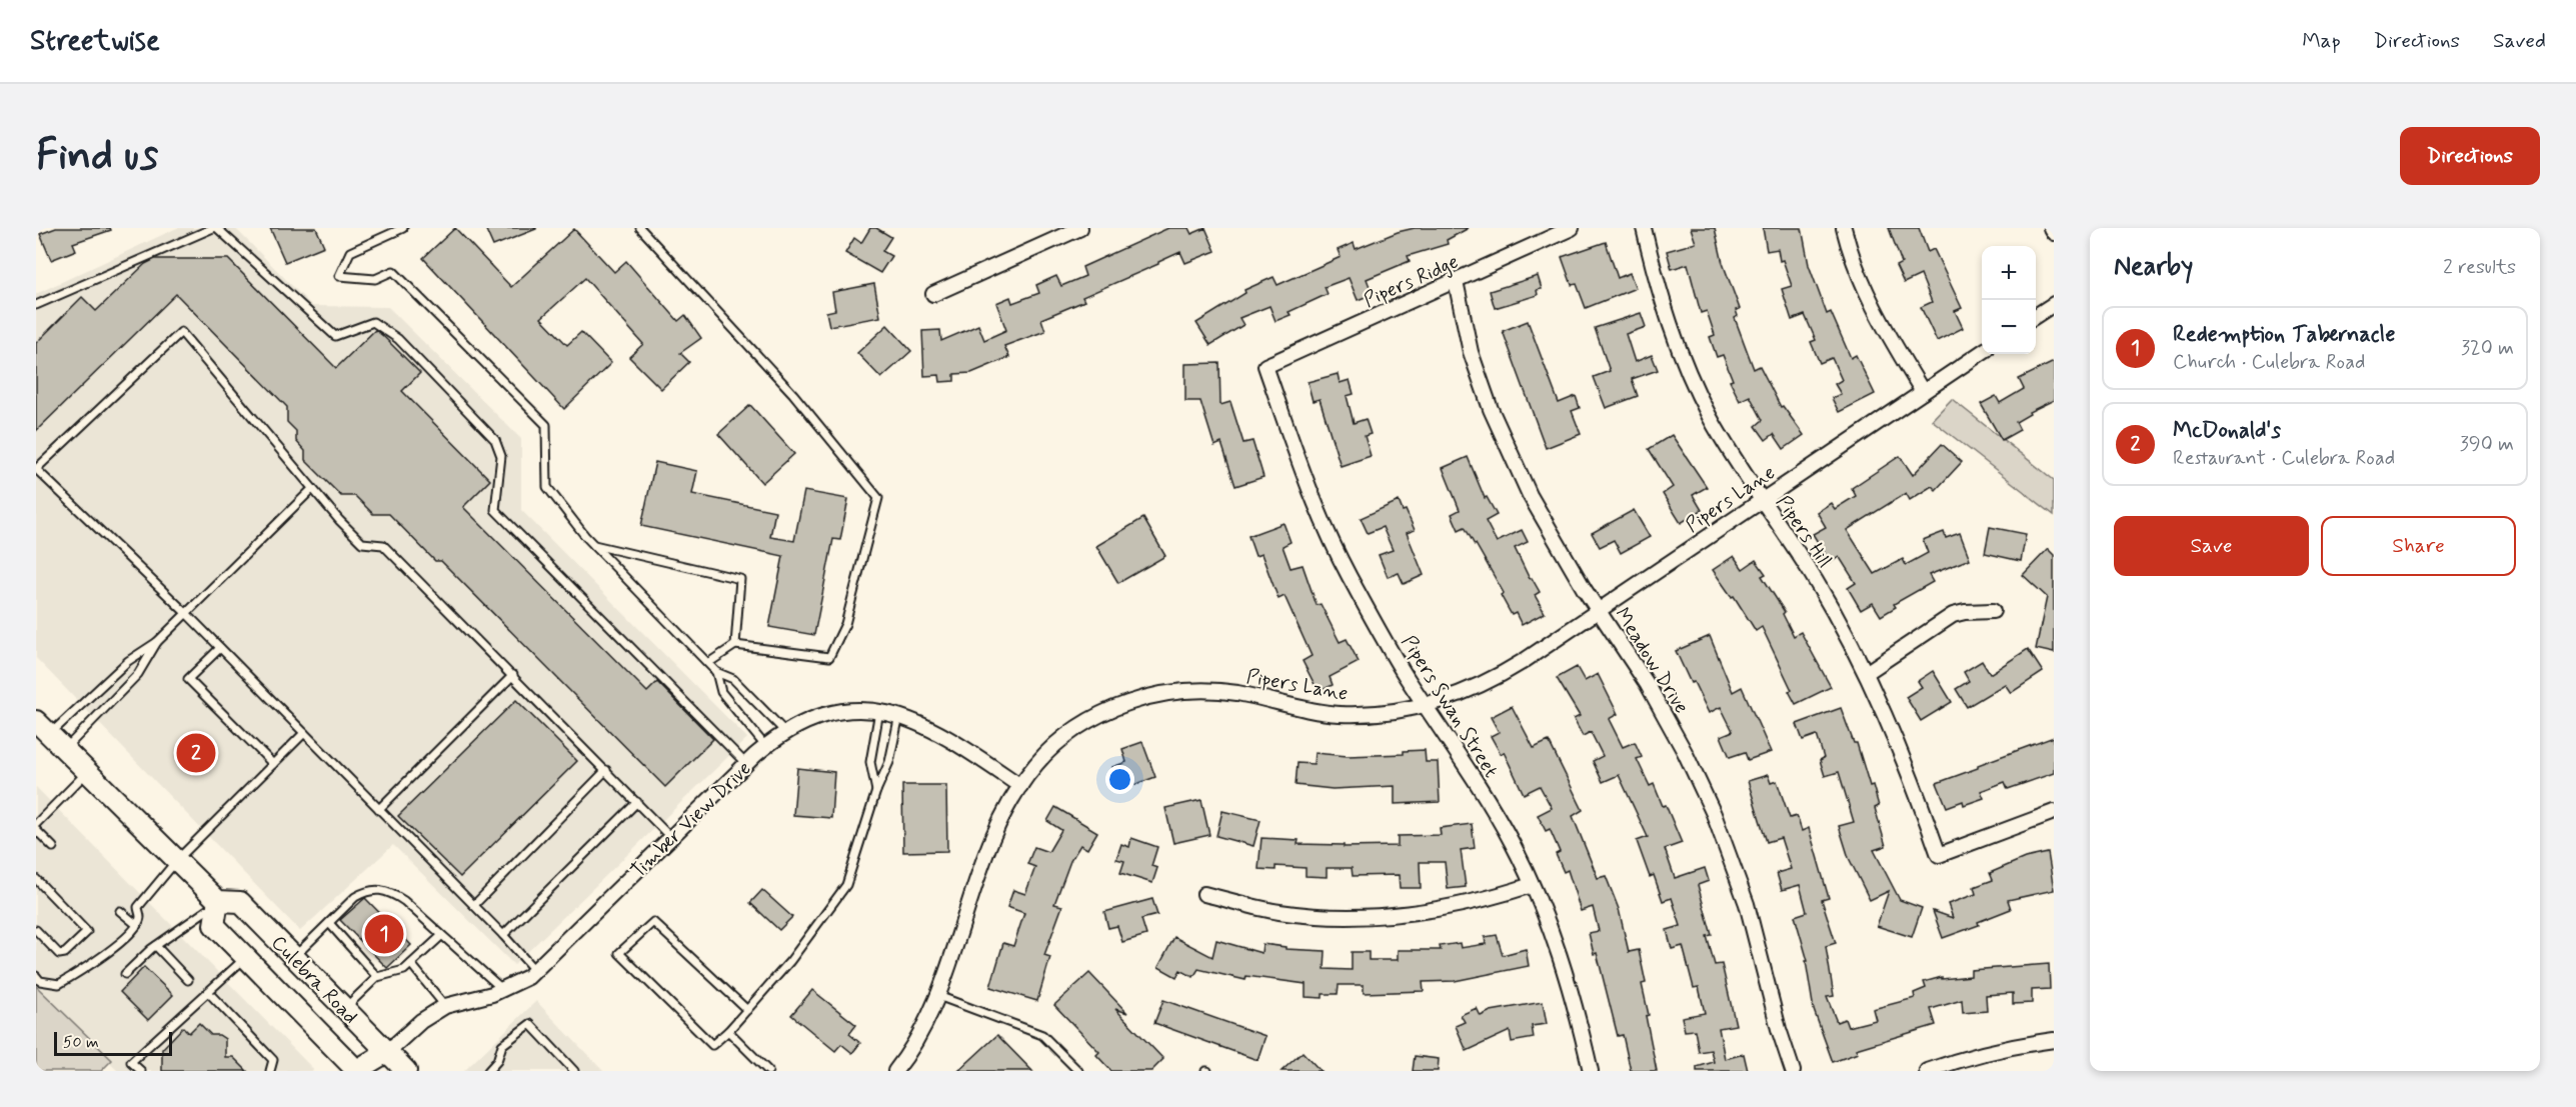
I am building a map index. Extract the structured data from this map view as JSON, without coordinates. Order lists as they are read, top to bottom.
{
  "streets": {
    "main road": ["Timber View Drive", "Culebra Road"],
    "street": [
      "Pipers Ridge",
      "Pipers Lane",
      "Pipers Hill",
      "Meadow Drive",
      "Pipers Swan Street"
    ]
  },
  "crossings": [
    ["Pipers Ridge", "Meadow Drive"],
    ["Pipers Ridge", "Pipers Swan Street"],
    ["Pipers Lane", "Pipers Hill"],
    ["Pipers Lane", "Meadow Drive"],
    ["Pipers Lane", "Pipers Swan Street"],
    ["Pipers Lane", "Timber View Drive"],
    ["Timber View Drive", "Culebra Road"]
  ],
  "scale_bar": "50 m",
  "page": {
    "header": "Streetwise",
    "nav": ["Map", "Directions", "Saved"],
    "buttons": [
      "Directions",
      ["Save", "Share"]
    ],
    "title": "Find us",
    "heading": ["Nearby", "2 results"],
    "map_buttons": ["+", "−"],
    "list": [
      {
        "mark": "1",
        "name": "Redemption Tabernacle",
        "note": "Church · Culebra Road",
        "value": "320 m"
      },
      {
        "mark": "2",
        "name": "McDonald's",
        "note": "Restaurant · Culebra Road",
        "value": "390 m"
      }
    ],
    "pins": ["2", "1"],
    "scale": "50 m"
  }
}
